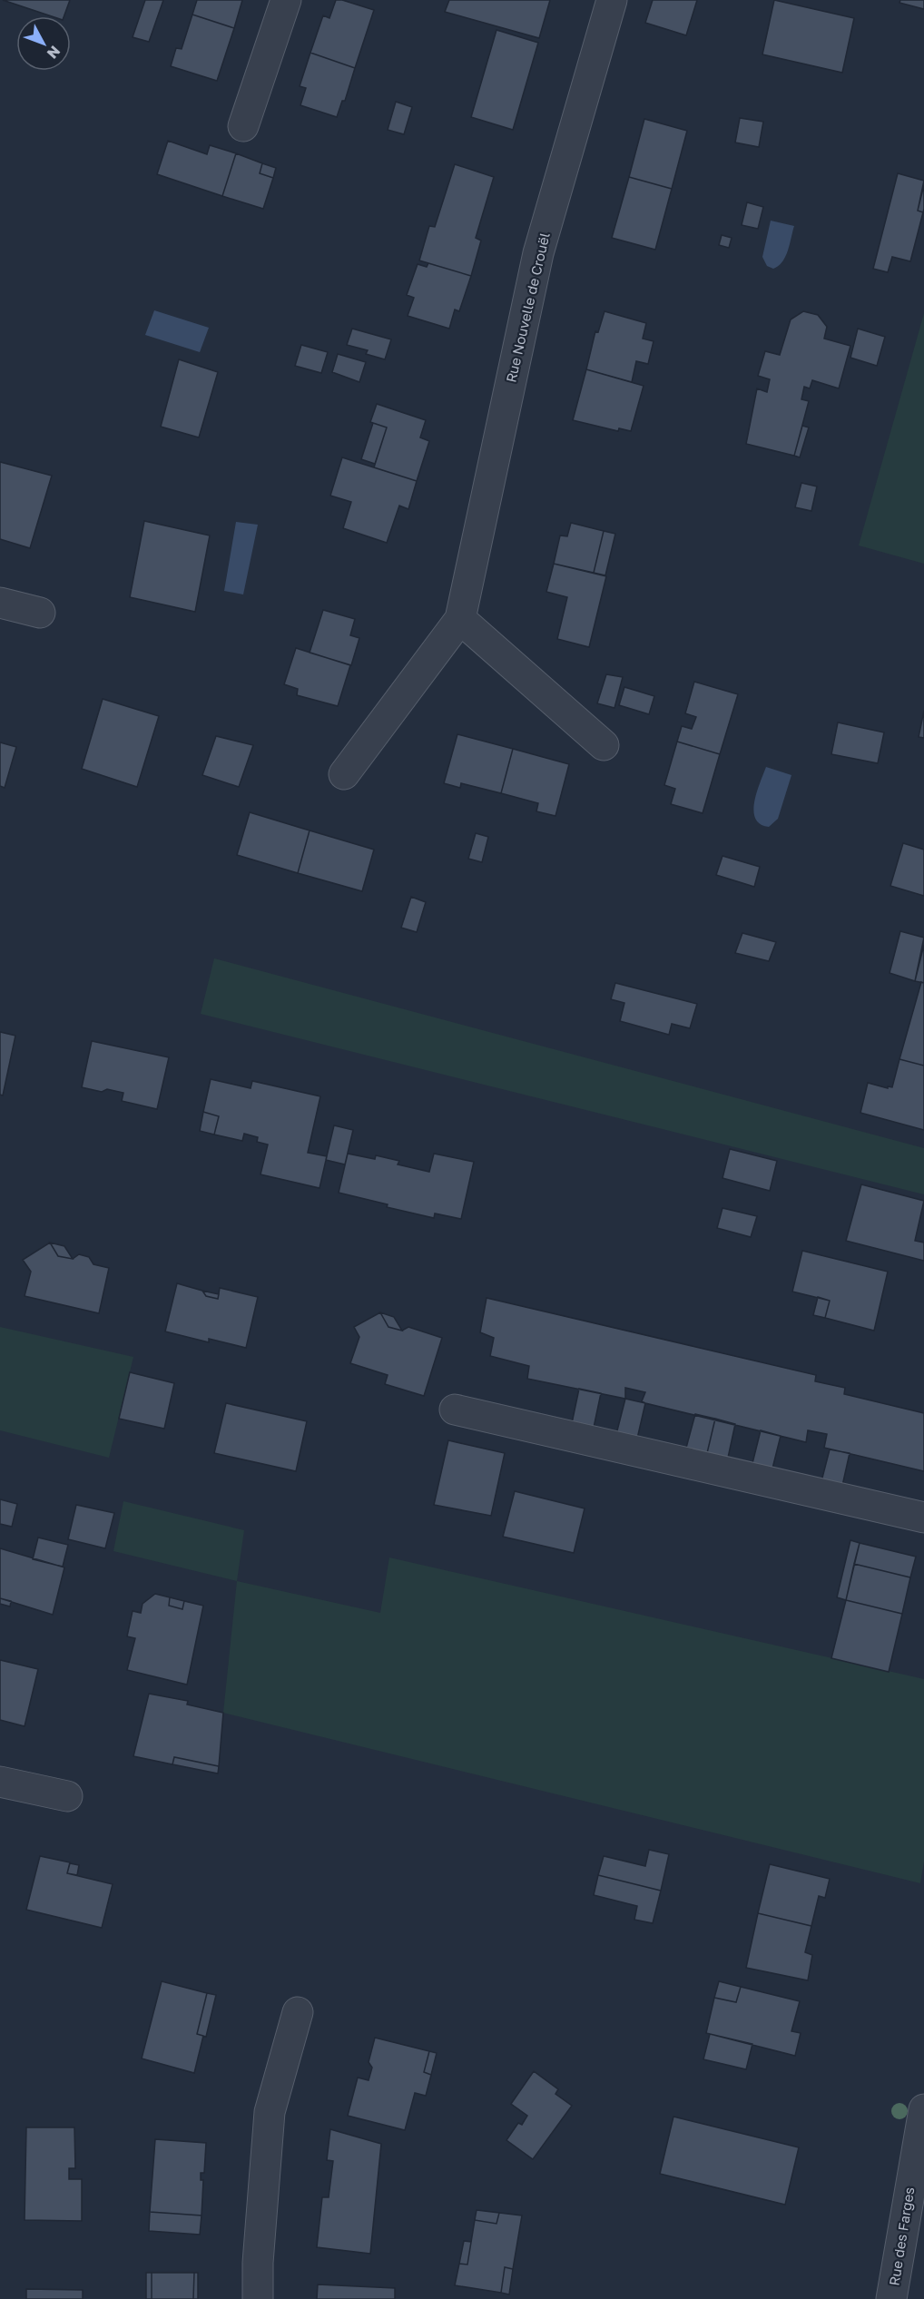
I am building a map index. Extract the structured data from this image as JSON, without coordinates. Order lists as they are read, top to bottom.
{
  "streets": {
    "street": ["Rue Nouvelle de Crouël", "Rue des Farges"]
  },
  "north": "bottom right"
}
